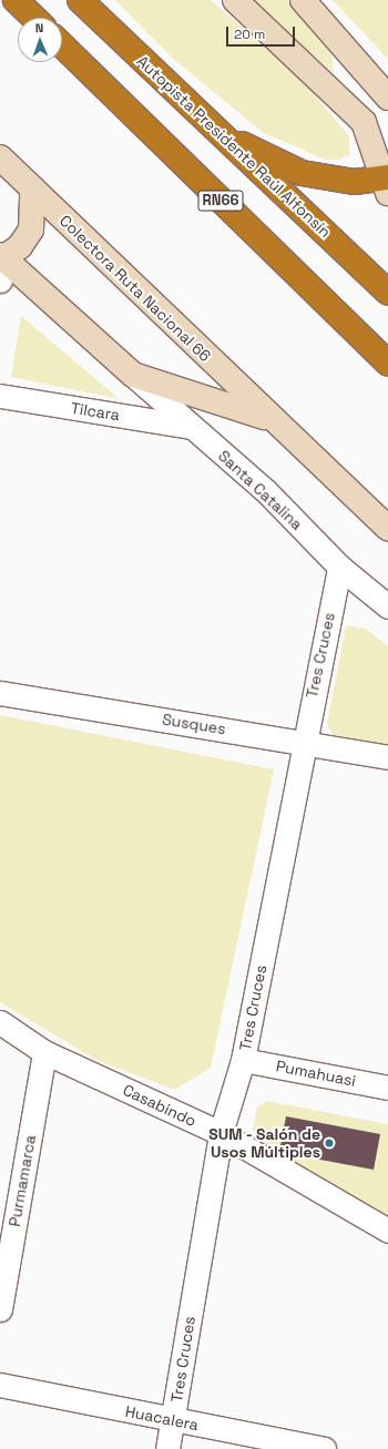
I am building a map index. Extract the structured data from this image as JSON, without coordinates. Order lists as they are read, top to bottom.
{
  "streets": {
    "highway": ["Autopista Presidente Raúl Alfonsín", "RN66"],
    "main road": ["Colectora Ruta Nacional 66"],
    "street": [
      "Tilcara",
      "Santa Catalina",
      "Tres Cruces",
      "Susques",
      "Pumahuasi",
      "Casabindo",
      "Purmamarca",
      "Huacalera"
    ]
  },
  "crossings": [
    ["Colectora Ruta Nacional 66", "Santa Catalina"],
    ["Tilcara", "Santa Catalina"],
    ["Santa Catalina", "Tres Cruces"],
    ["Tres Cruces", "Susques"],
    ["Tres Cruces", "Pumahuasi"],
    ["Tres Cruces", "Casabindo"],
    ["Tres Cruces", "Huacalera"],
    ["Casabindo", "Purmamarca"]
  ],
  "places": ["SUM - Salón de Usos Múltiples"],
  "scale_bar": "20 m",
  "north": "top"
}
